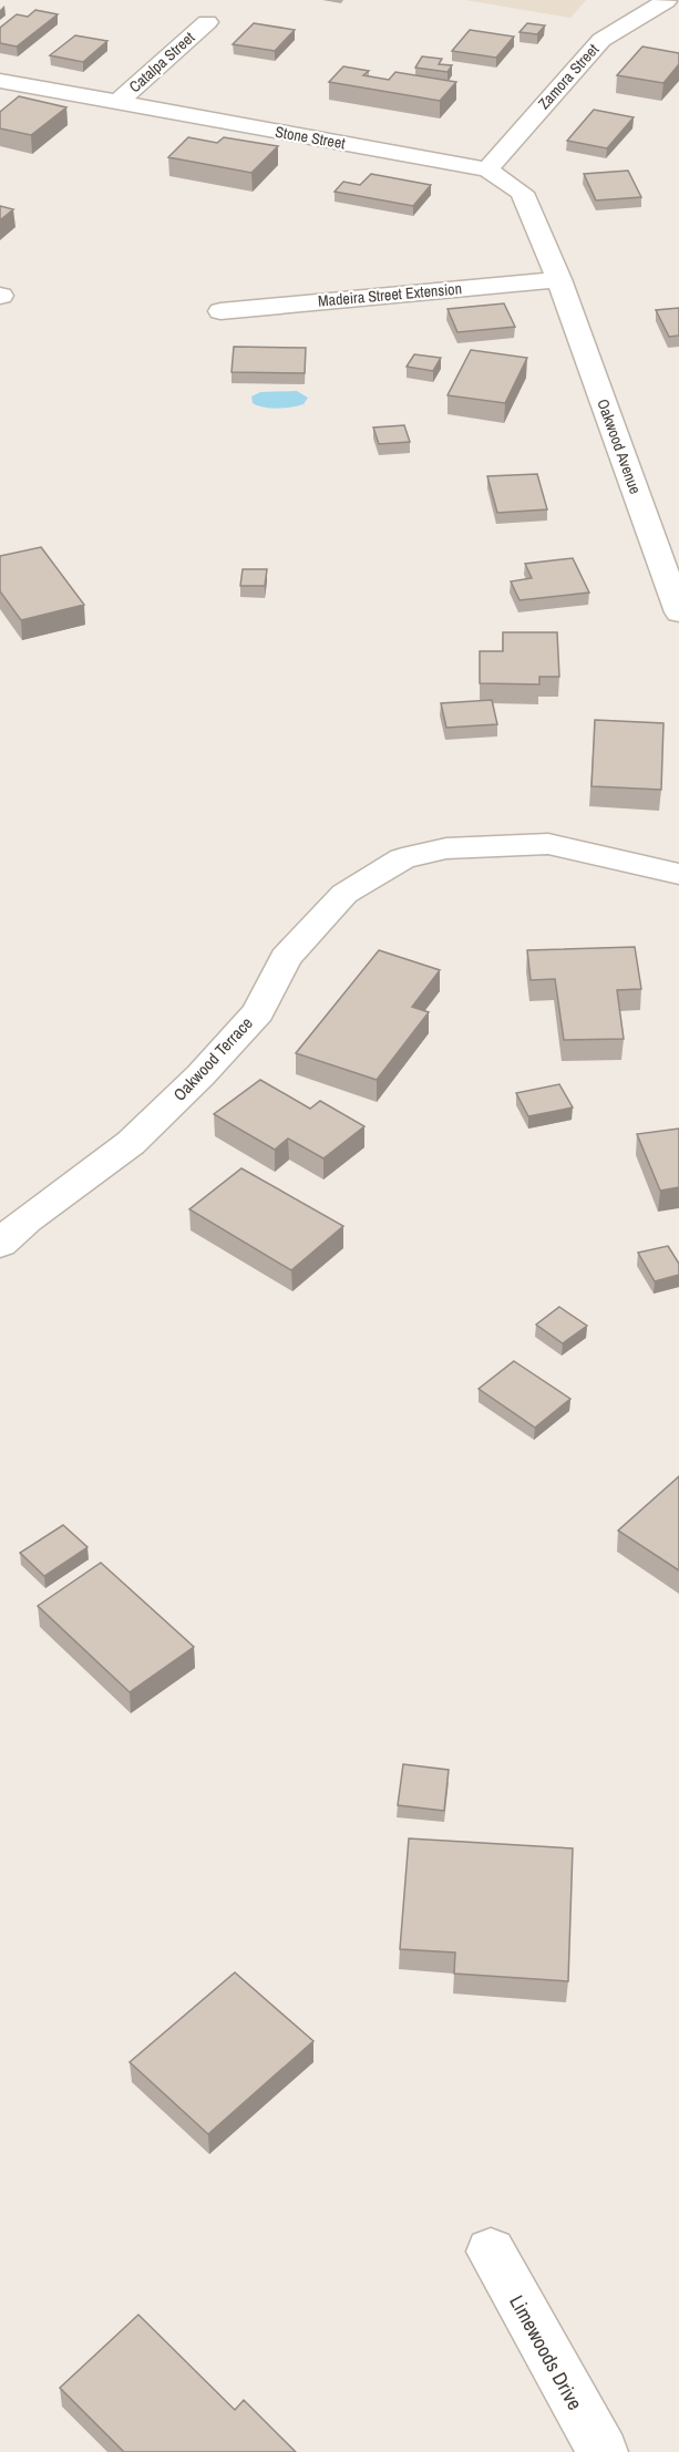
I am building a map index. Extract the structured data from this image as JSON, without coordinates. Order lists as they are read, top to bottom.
{
  "streets": {
    "street": [
      "Catalpa Street",
      "Zamora Street",
      "Stone Street",
      "Madeira Street Extension",
      "Oakwood Avenue",
      "Oakwood Terrace",
      "Limewoods Drive"
    ]
  },
  "crossings": [
    ["Catalpa Street", "Stone Street"],
    ["Zamora Street", "Stone Street"],
    ["Stone Street", "Madeira Street Extension"],
    ["Stone Street", "Oakwood Avenue"],
    ["Madeira Street Extension", "Oakwood Avenue"]
  ]
}
